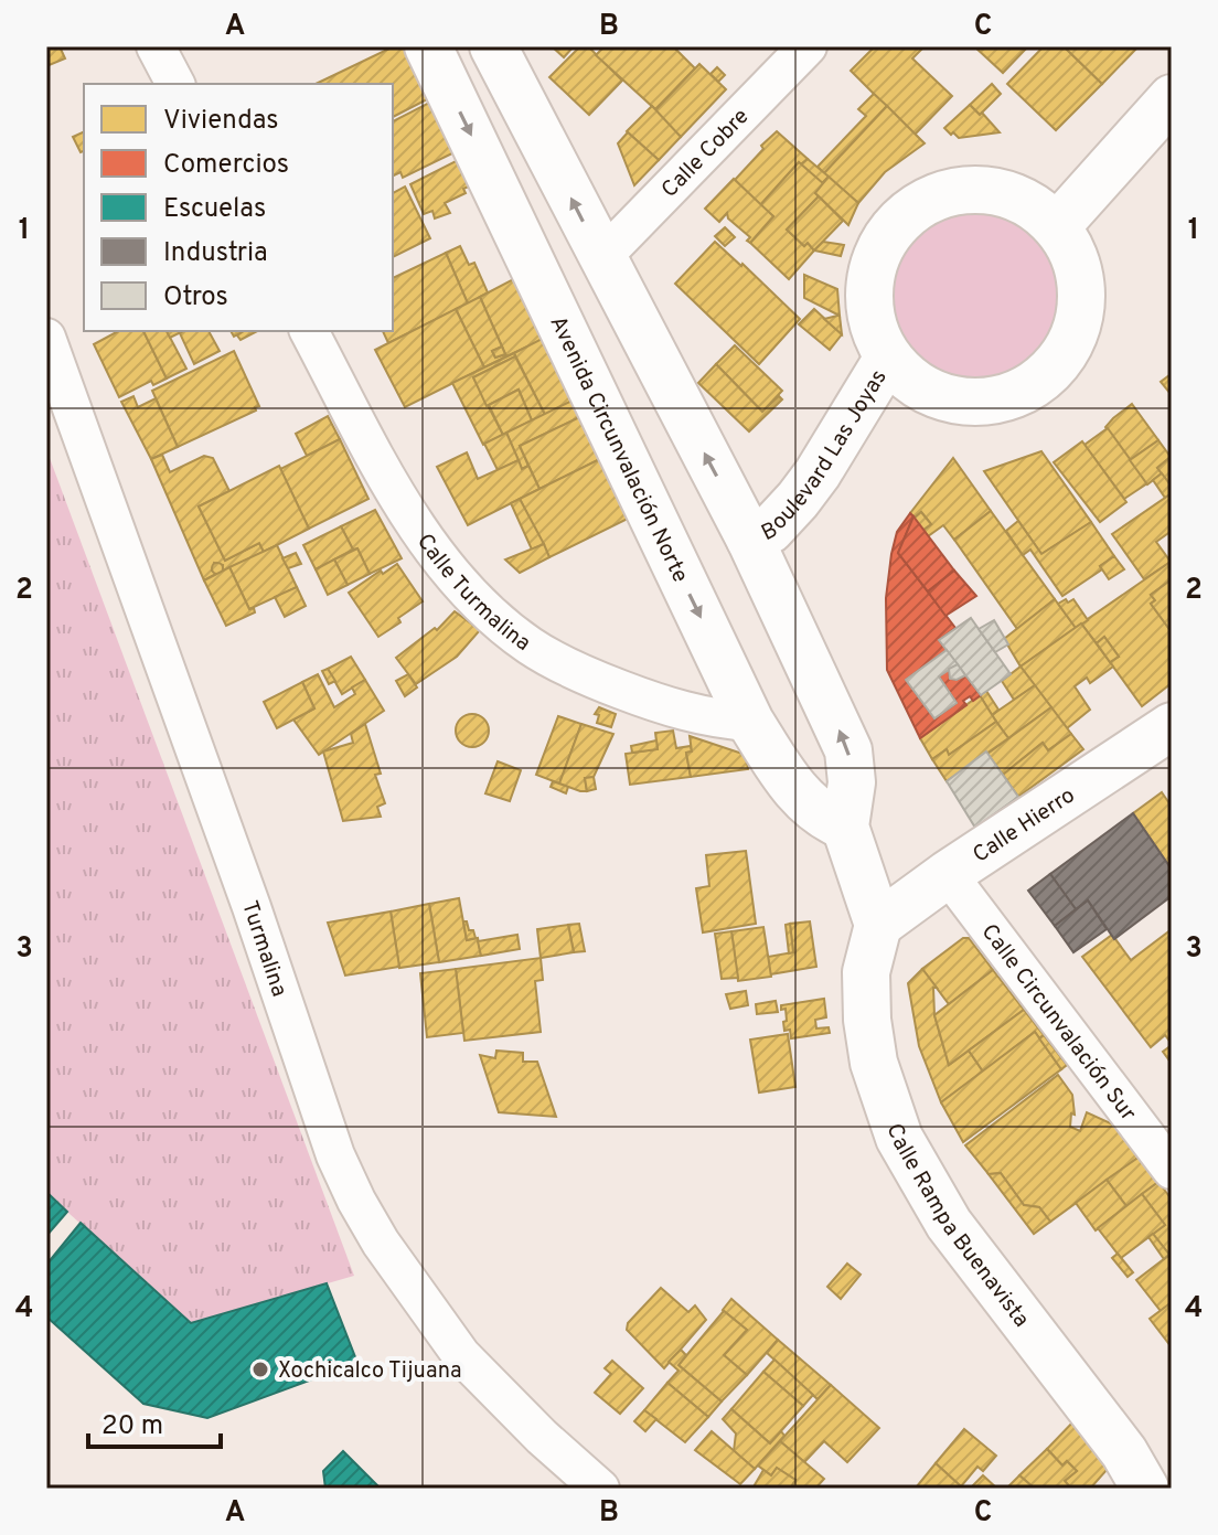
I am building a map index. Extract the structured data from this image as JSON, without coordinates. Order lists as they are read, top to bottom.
{
  "streets": {
    "street": [
      "Calle Cobre",
      "Avenida Circunvalación Norte",
      "Boulevard Las Joyas",
      "Calle Turmalina",
      "Calle Hierro",
      "Turmalina",
      "Calle Circunvalación Sur",
      "Calle Rampa Buenavista"
    ]
  },
  "crossings": [
    ["Avenida Circunvalación Norte", "Calle Turmalina"],
    ["Calle Hierro", "Calle Circunvalación Sur"],
    ["Calle Hierro", "Calle Rampa Buenavista"]
  ],
  "places": ["Xochicalco Tijuana"],
  "legend": [
    "Viviendas",
    "Comercios",
    "Escuelas",
    "Industria",
    "Otros"
  ],
  "scale_bar": "20 m",
  "grid": {
    "columns": ["A", "B", "C"],
    "rows": [
      "1",
      "2",
      "3",
      "4"
    ]
  }
}
